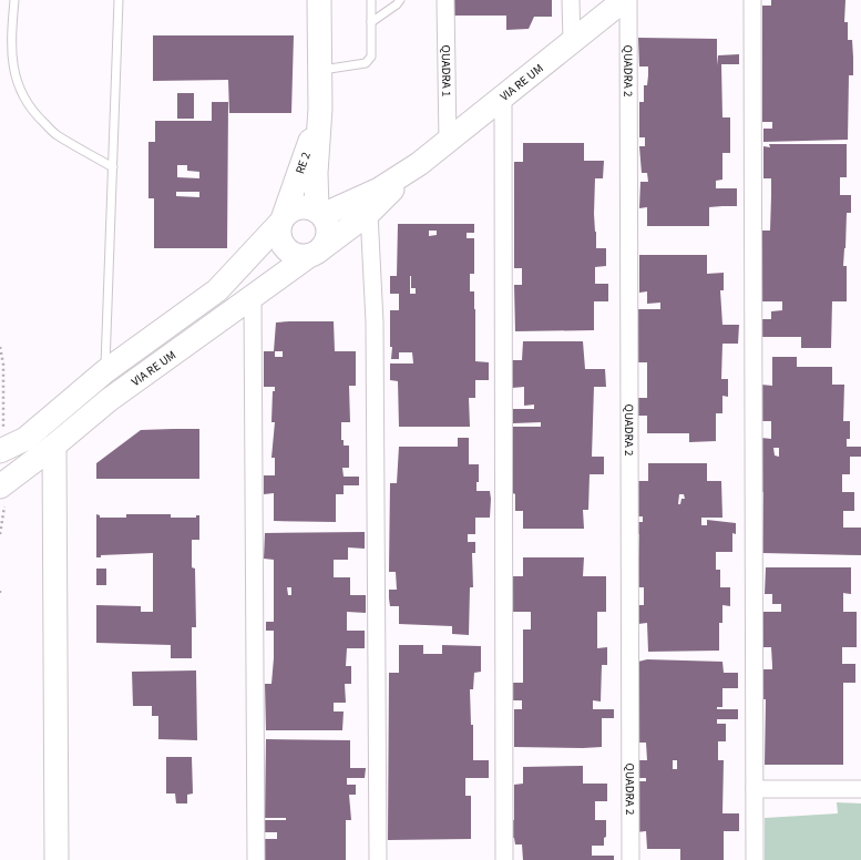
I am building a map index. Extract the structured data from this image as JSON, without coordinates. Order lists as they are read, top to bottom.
{
  "streets": {
    "street": [
      "QUADRA 1",
      "QUADRA 2",
      "VIA RE UM",
      "RE 2"
    ]
  },
  "crossings": [
    ["QUADRA 1", "VIA RE UM"],
    ["VIA RE UM", "RE 2"]
  ]
}
